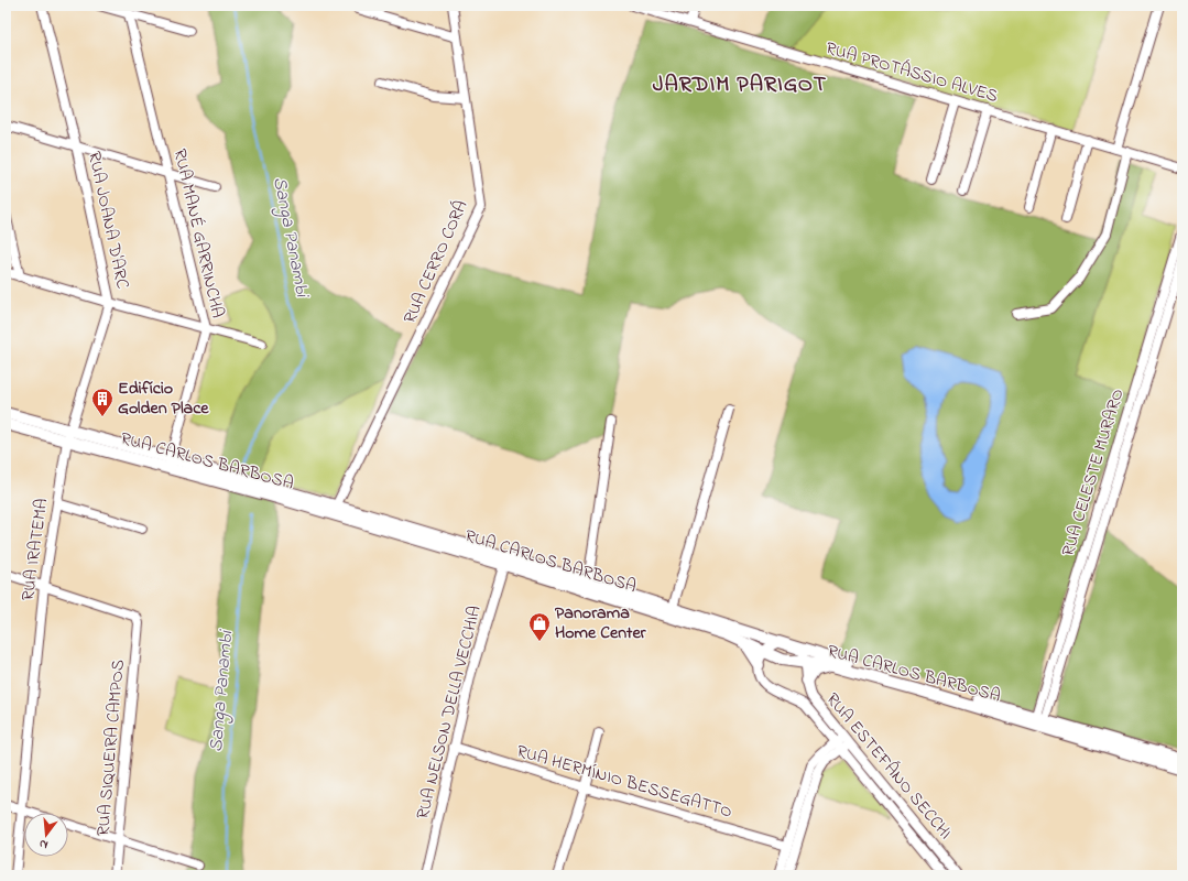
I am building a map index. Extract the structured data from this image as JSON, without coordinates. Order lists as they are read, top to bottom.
{
  "streets": {
    "street": [
      "RUA PROTÁSSIO ALVES",
      "RUA JOANA D'ARC",
      "RUA MANÉ GARRINCHA",
      "RUA CERRO CORÁ",
      "RUA CARLOS BARBOSA",
      "RUA CELESTE MURARO",
      "RUA IRATEMA",
      "RUA NELSON DELLA VECCHIA",
      "RUA SIQUEIRA CAMPOS",
      "RUA ESTEFÁNO SECCHI",
      "RUA HERMÍNIO BESSEGATTO"
    ]
  },
  "crossings": [
    ["RUA JOANA D'ARC", "RUA CARLOS BARBOSA"],
    ["RUA JOANA D'ARC", "RUA IRATEMA"],
    ["RUA MANÉ GARRINCHA", "RUA CARLOS BARBOSA"],
    ["RUA CERRO CORÁ", "RUA CARLOS BARBOSA"],
    ["RUA CARLOS BARBOSA", "RUA CELESTE MURARO"],
    ["RUA CARLOS BARBOSA", "RUA IRATEMA"],
    ["RUA CARLOS BARBOSA", "RUA NELSON DELLA VECCHIA"],
    ["RUA CARLOS BARBOSA", "RUA ESTEFÁNO SECCHI"],
    ["RUA IRATEMA", "RUA SIQUEIRA CAMPOS"],
    ["RUA NELSON DELLA VECCHIA", "RUA HERMÍNIO BESSEGATTO"]
  ],
  "districts": ["JARDIM PARIGOT"],
  "water": ["Sanga Panambi"],
  "places": {
    "building": ["Edifício Golden Place"],
    "shop": ["Panorama Home Center"]
  },
  "north": "bottom"
}
